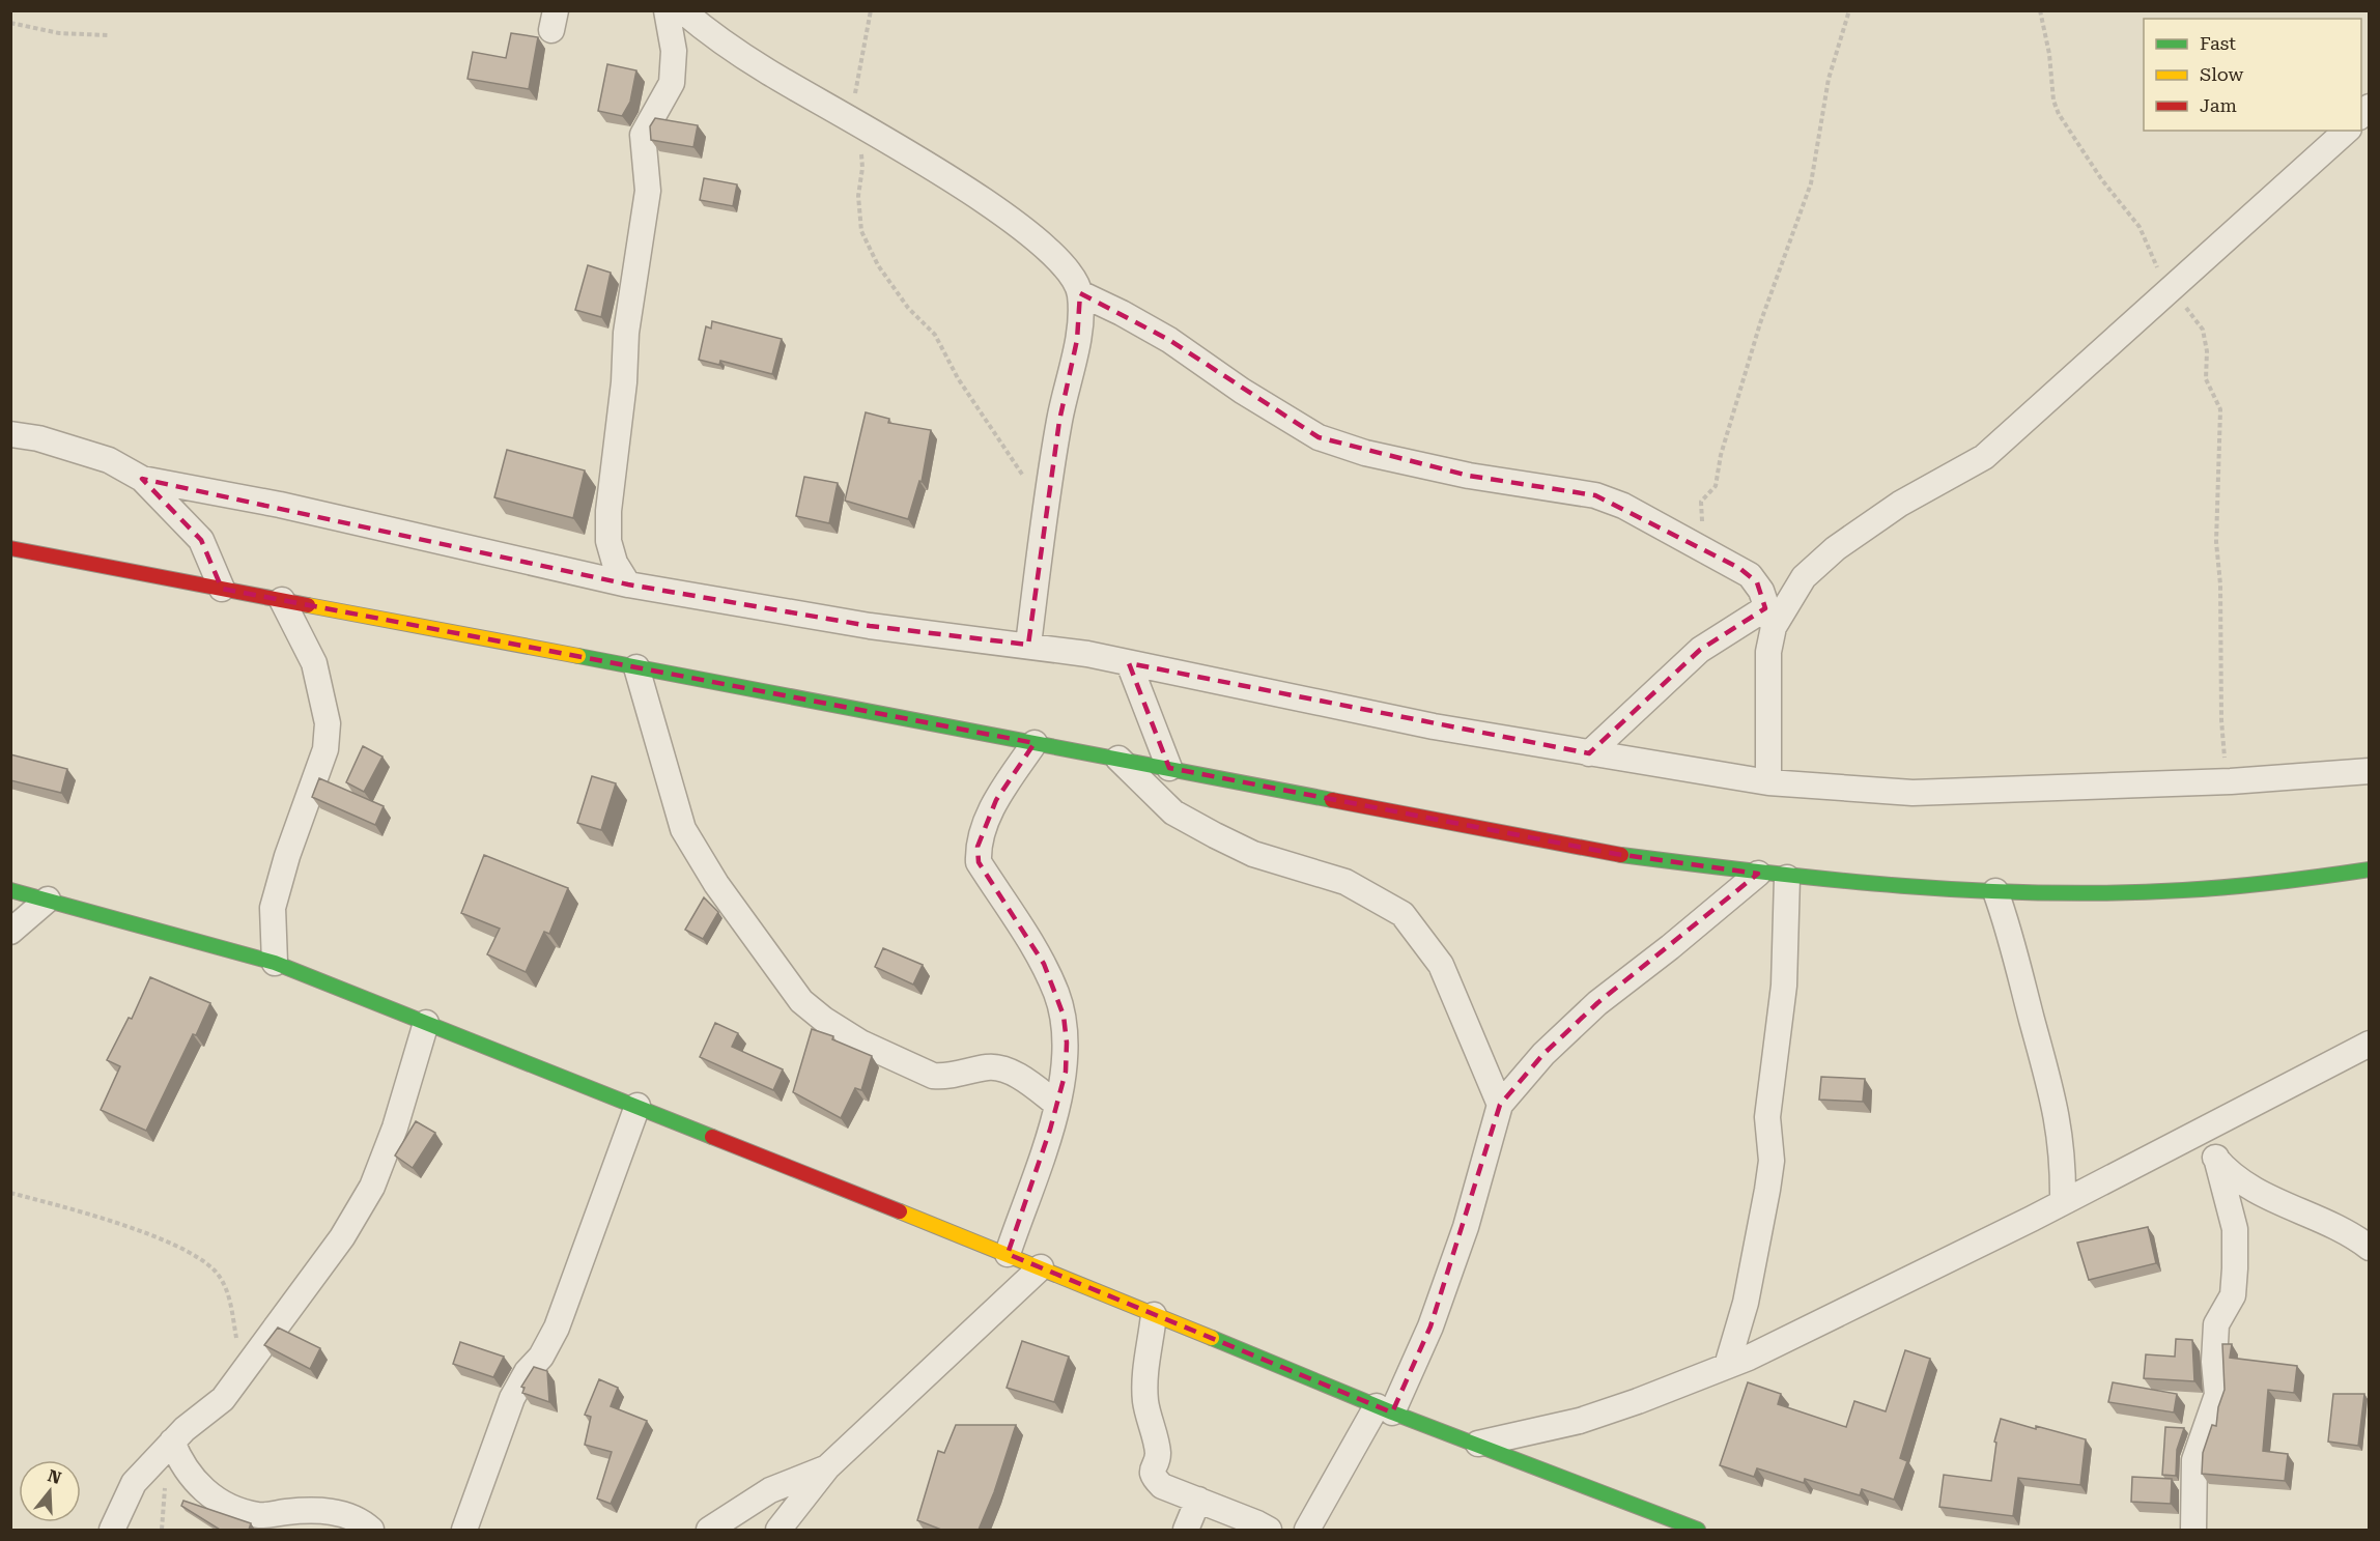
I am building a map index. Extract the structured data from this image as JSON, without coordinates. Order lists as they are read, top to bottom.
{
  "legend": ["Fast", "Slow", "Jam"],
  "north": "top"
}
